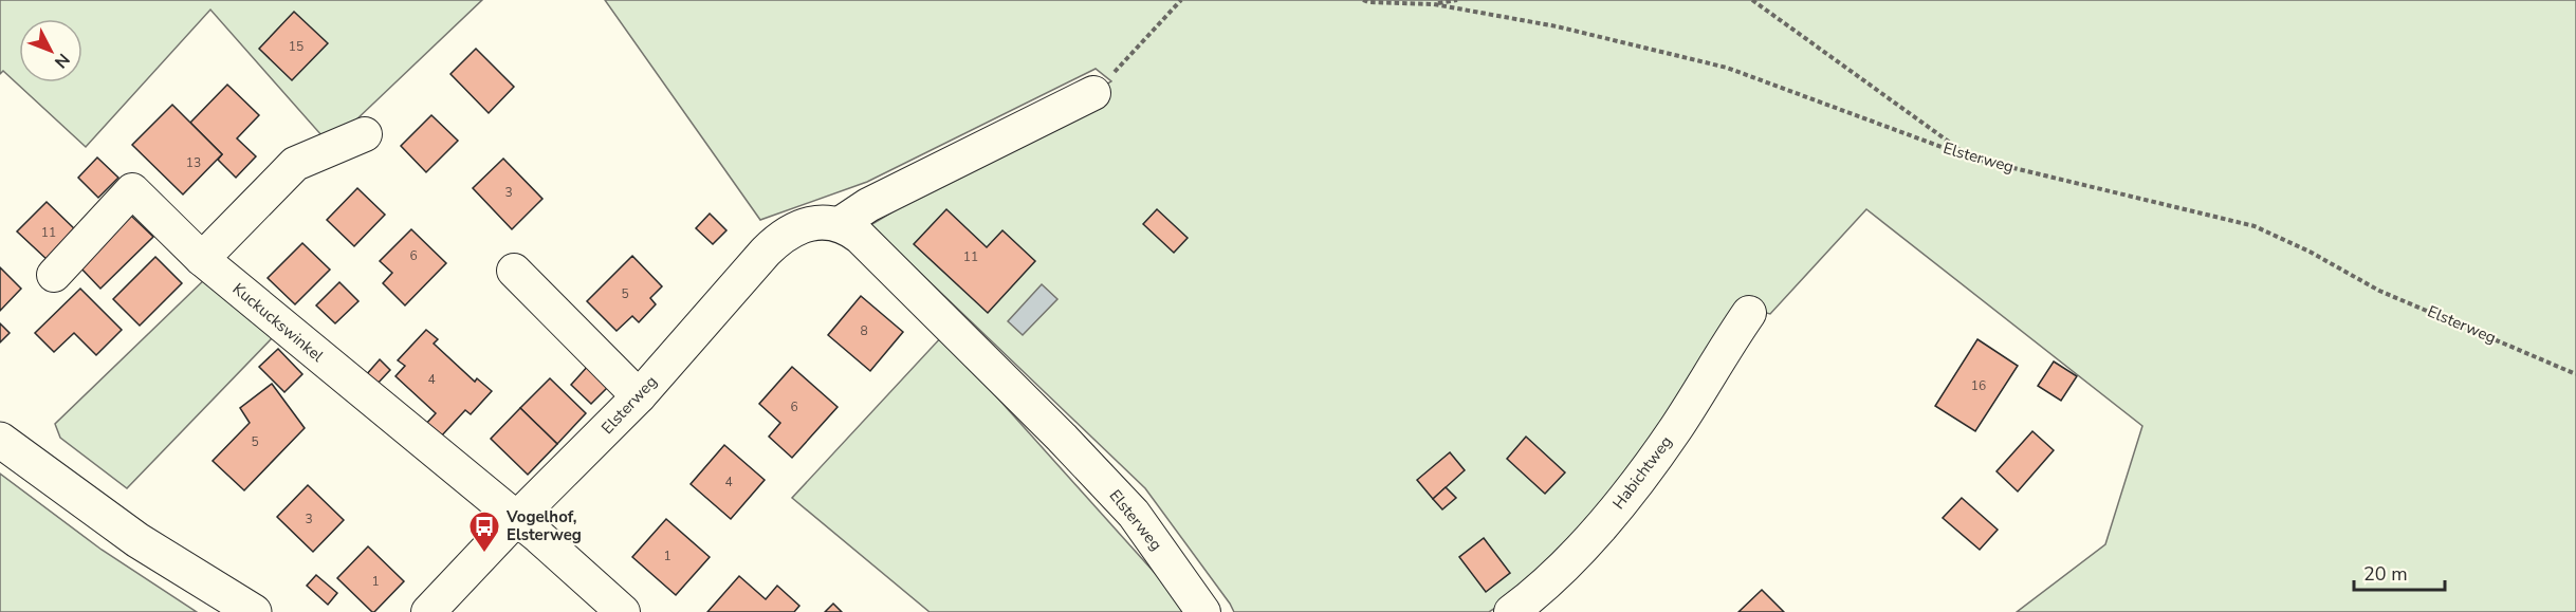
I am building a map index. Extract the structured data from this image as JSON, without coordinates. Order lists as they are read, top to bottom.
{
  "streets": {
    "street": ["Elsterweg", "Kuckuckswinkel", "Habichtweg"]
  },
  "crossings": [
    ["Elsterweg", "Kuckuckswinkel"]
  ],
  "places": {
    "bus stop": ["Vogelhof, Elsterweg"]
  },
  "house_numbers": [
    "15",
    "13",
    "3",
    "11",
    "6",
    "11",
    "5",
    "8",
    "4",
    "16",
    "6",
    "5",
    "4",
    "3",
    "1",
    "1"
  ],
  "scale_bar": "20 m",
  "north": "bottom right"
}
